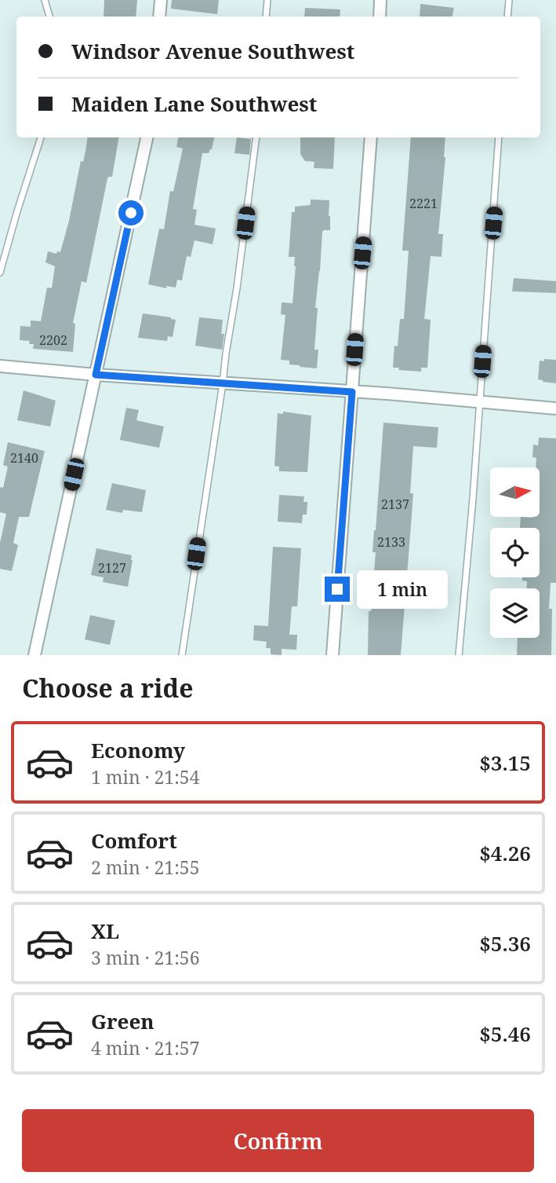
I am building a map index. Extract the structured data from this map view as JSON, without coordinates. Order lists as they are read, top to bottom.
{
  "house_numbers": [
    "2221",
    "2202",
    "2140",
    "2137",
    "2133",
    "2127"
  ],
  "north": "right",
  "page": {
    "banner": ["Windsor Avenue Southwest", "Maiden Lane Southwest"],
    "bubble": "1 min",
    "heading": "Choose a ride",
    "list": [
      {
        "name": "Economy",
        "note": "1 min · 21:54",
        "value": "$3.15"
      },
      {
        "name": "Comfort",
        "note": "2 min · 21:55",
        "value": "$4.26"
      },
      {
        "name": "XL",
        "note": "3 min · 21:56",
        "value": "$5.36"
      },
      {
        "name": "Green",
        "note": "4 min · 21:57",
        "value": "$5.46"
      }
    ],
    "buttons": "Confirm"
  }
}
